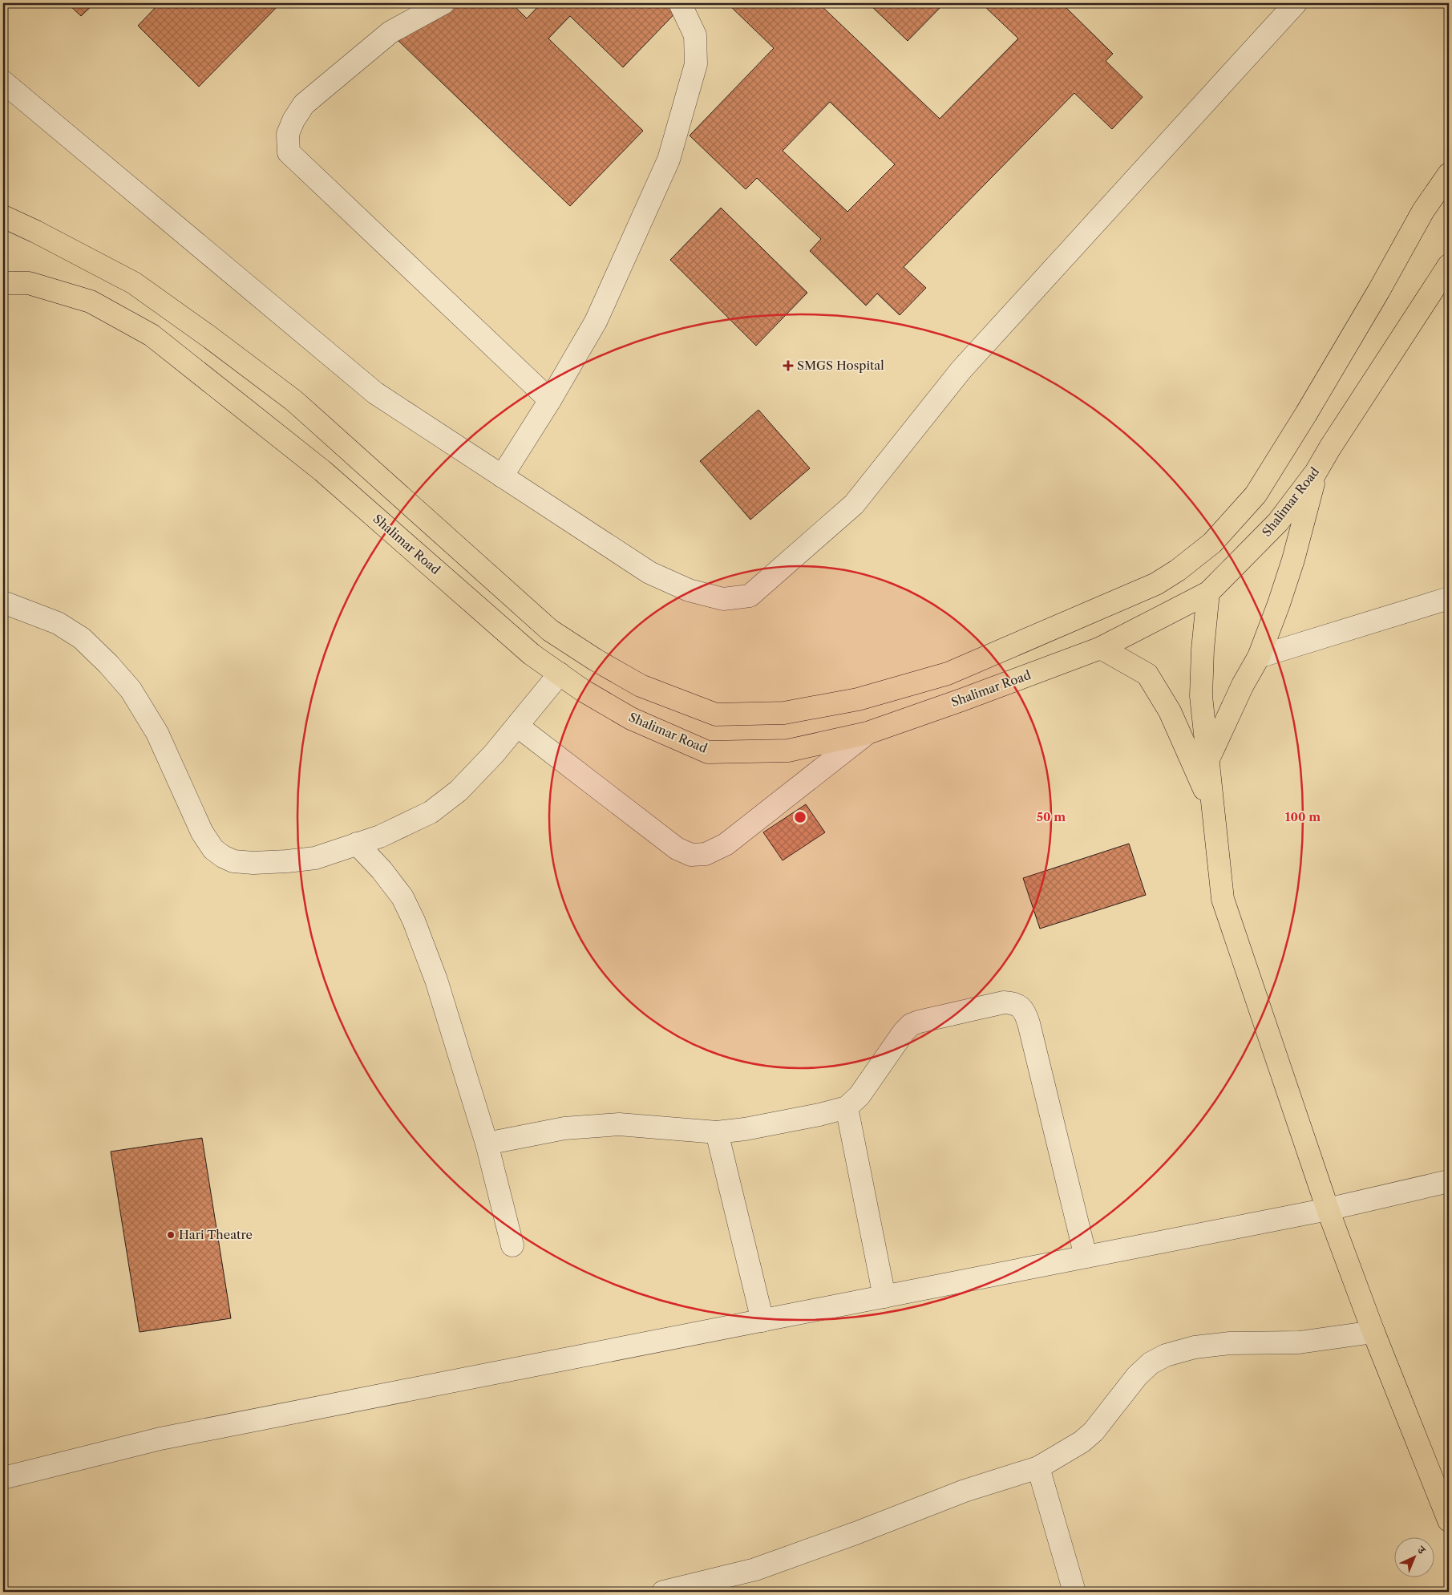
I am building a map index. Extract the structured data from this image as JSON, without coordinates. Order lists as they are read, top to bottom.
{
  "streets": {
    "main road": ["Shalimar Road"]
  },
  "places": {
    "health": ["SMGS Hospital"],
    "other": ["Hari Theatre"]
  },
  "north": "top right",
  "rings": ["50 m", "100 m"]
}
